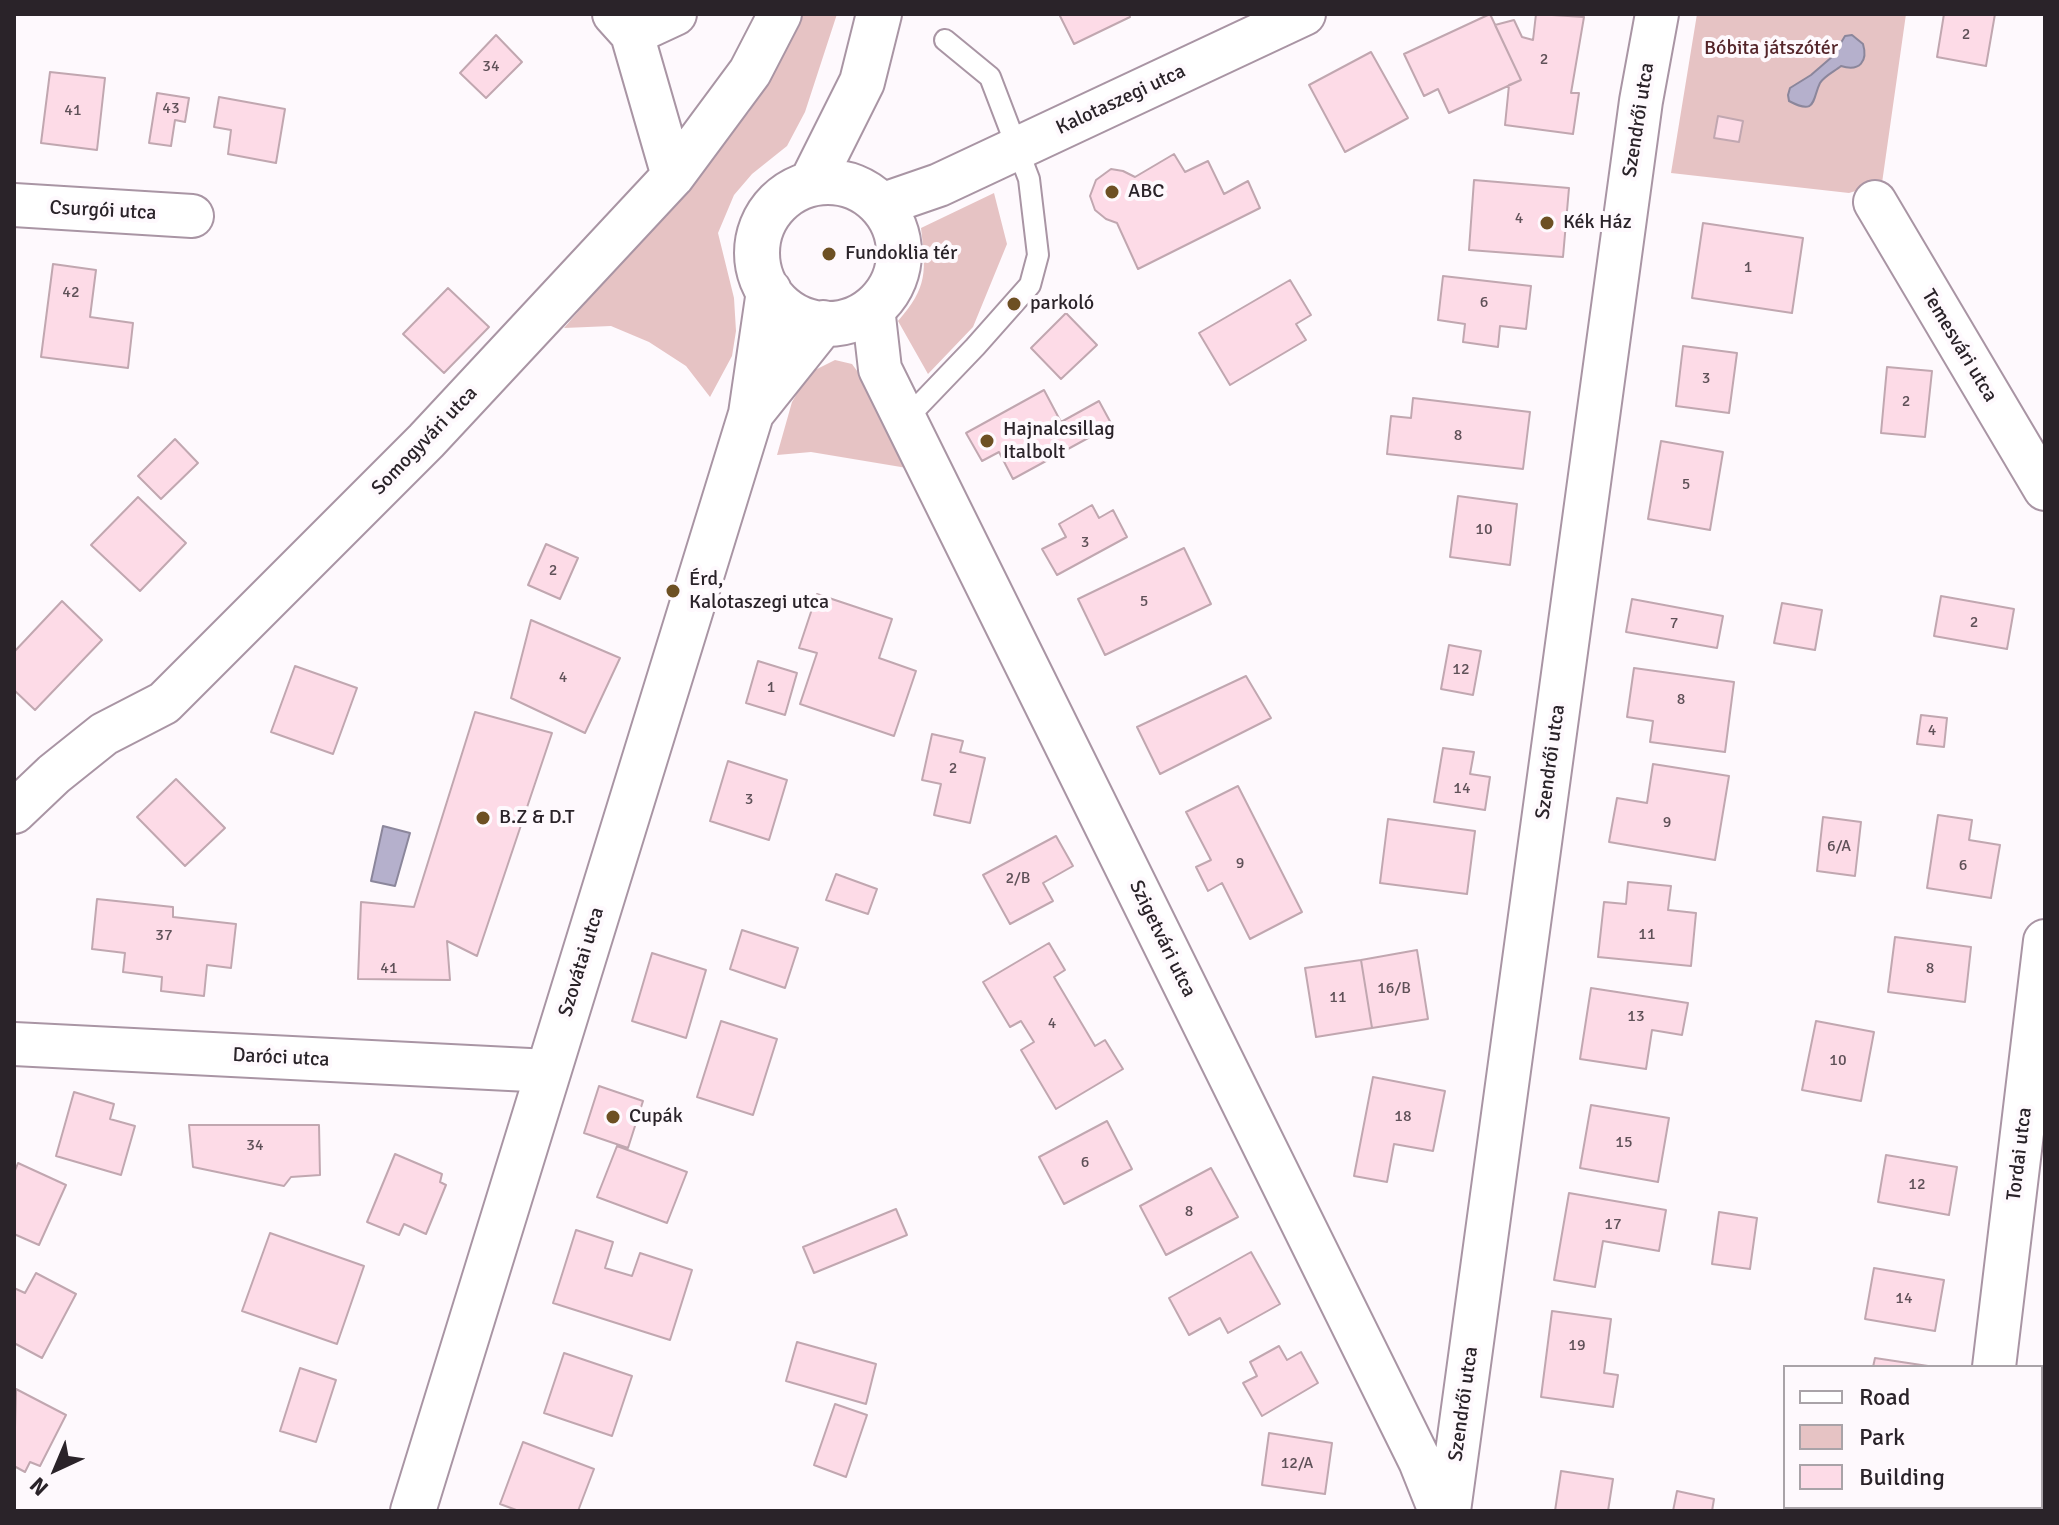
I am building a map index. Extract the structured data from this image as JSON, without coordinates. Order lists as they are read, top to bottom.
{
  "streets": {
    "street": [
      "Kalotaszegi utca",
      "Szendrői utca",
      "Csurgói utca",
      "Temesvári utca",
      "Somogyvári utca",
      "Szigetvári utca",
      "Szovátai utca",
      "Daróci utca",
      "Tordai utca"
    ]
  },
  "crossings": [
    ["Kalotaszegi utca", "Szigetvári utca"],
    ["Szovátai utca", "Daróci utca"]
  ],
  "parks": ["Bóbita játszótér"],
  "places": [
    "ABC",
    "Kék Ház",
    "Fundoklia tér",
    "parkoló",
    "Hajnalcsillag Italbolt",
    "Érd, Kalotaszegi utca",
    "B.Z & D.T",
    "Cupák"
  ],
  "house_numbers": [
    "2",
    "2",
    "34",
    "43",
    "41",
    "4",
    "1",
    "42",
    "6",
    "3",
    "2",
    "8",
    "5",
    "10",
    "3",
    "2",
    "5",
    "2",
    "7",
    "12",
    "4",
    "1",
    "8",
    "4",
    "2",
    "14",
    "3",
    "9",
    "6/A",
    "9",
    "6",
    "2/B",
    "11",
    "37",
    "41",
    "8",
    "16/B",
    "11",
    "13",
    "4",
    "10",
    "18",
    "15",
    "34",
    "6",
    "12",
    "8",
    "17",
    "14",
    "19",
    "12/A"
  ],
  "legend": ["Road", "Park", "Building"],
  "north": "bottom left"
}
